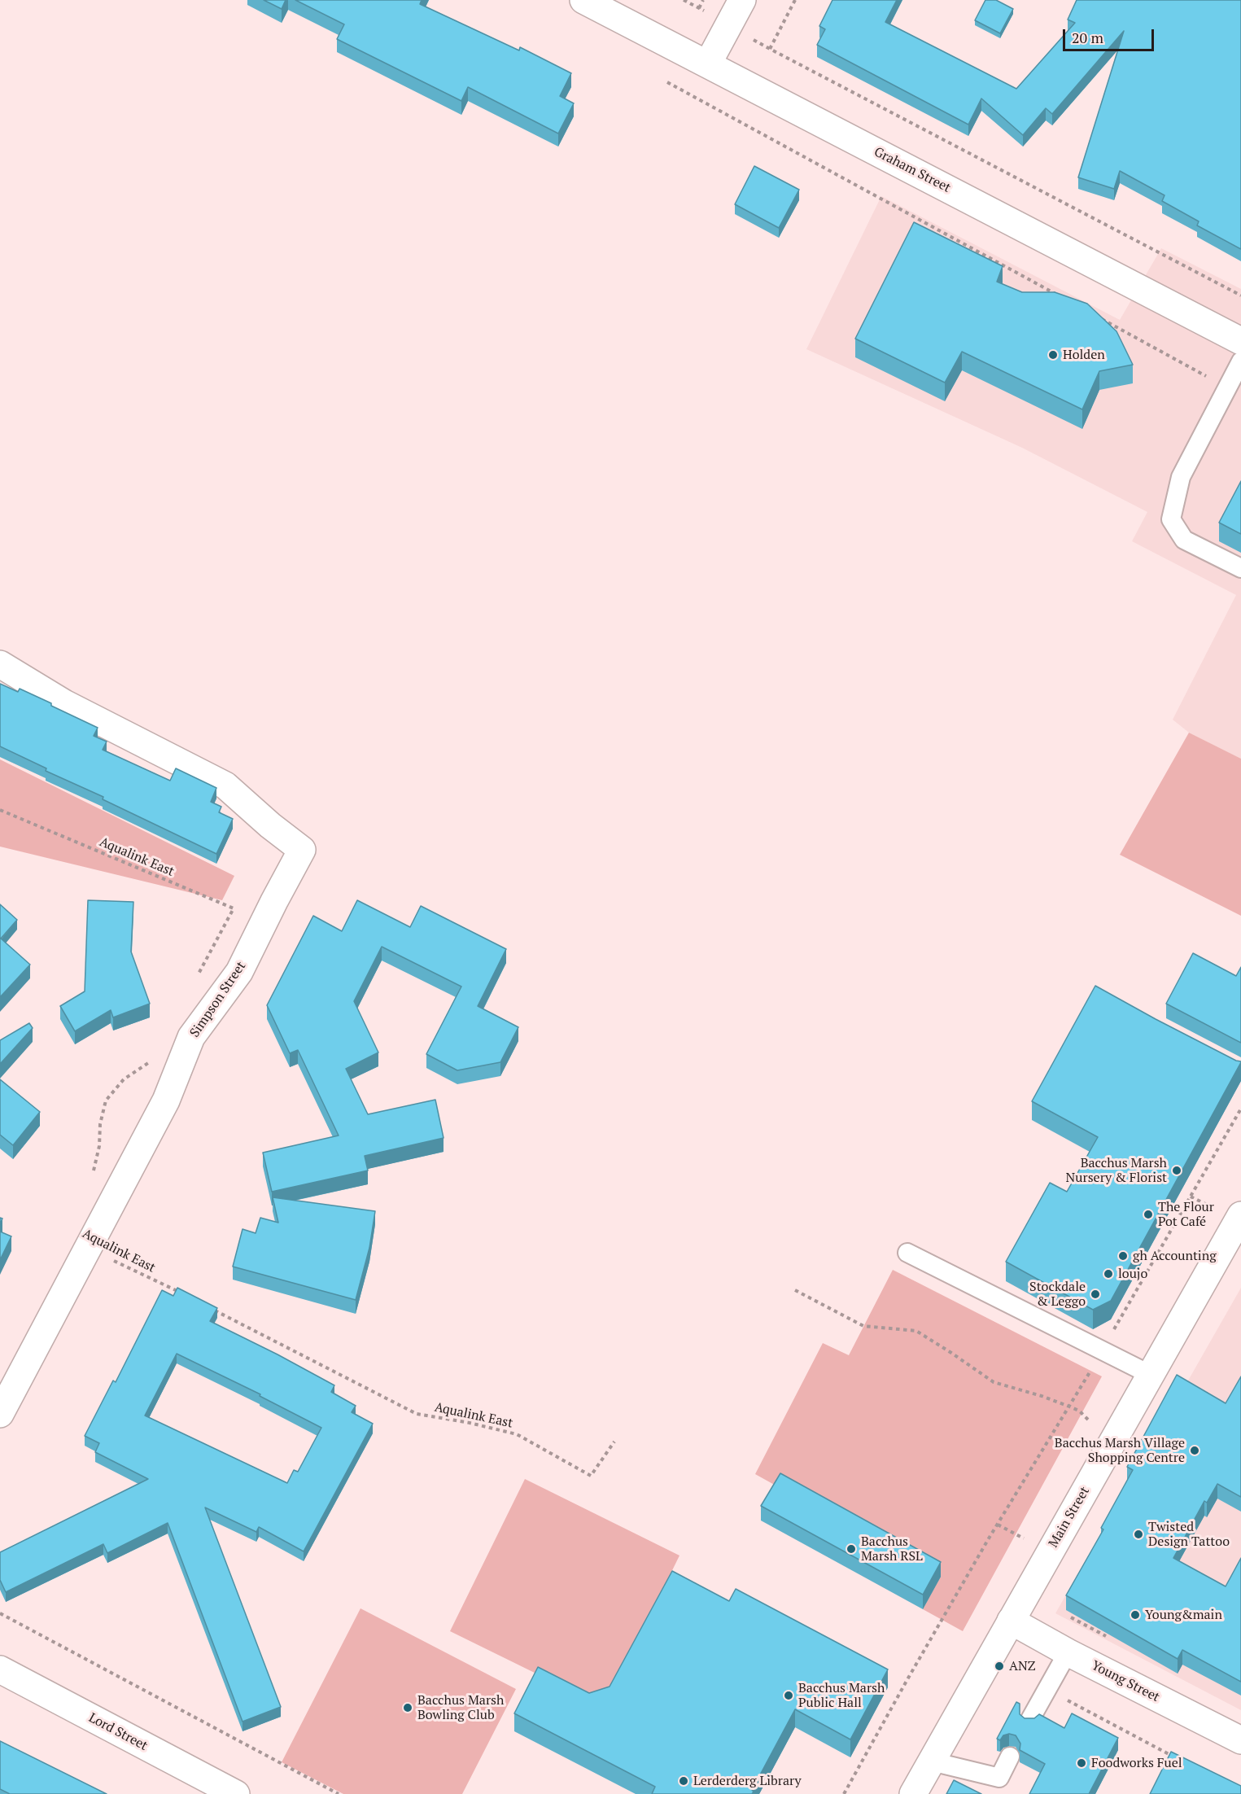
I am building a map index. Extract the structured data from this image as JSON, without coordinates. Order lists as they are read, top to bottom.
{
  "streets": {
    "street": [
      "Graham Street",
      "Simpson Street",
      "Main Street",
      "Young Street",
      "Lord Street"
    ],
    "path": ["Aqualink East"]
  },
  "crossings": [
    ["Aqualink East", "Simpson Street"],
    ["Main Street", "Young Street"]
  ],
  "places": [
    "Holden",
    "Bacchus Marsh Nursery & Florist",
    "The Flour Pot Café",
    "gh Accounting",
    "loujo",
    "Stockdale & Leggo",
    "Bacchus Marsh Village Shopping Centre",
    "Twisted Design Tattoo",
    "Bacchus Marsh RSL",
    "Young&main",
    "ANZ",
    "Bacchus Marsh Public Hall",
    "Bacchus Marsh Bowling Club",
    "Foodworks Fuel",
    "Lerderderg Library"
  ],
  "scale_bar": "20 m"
}
